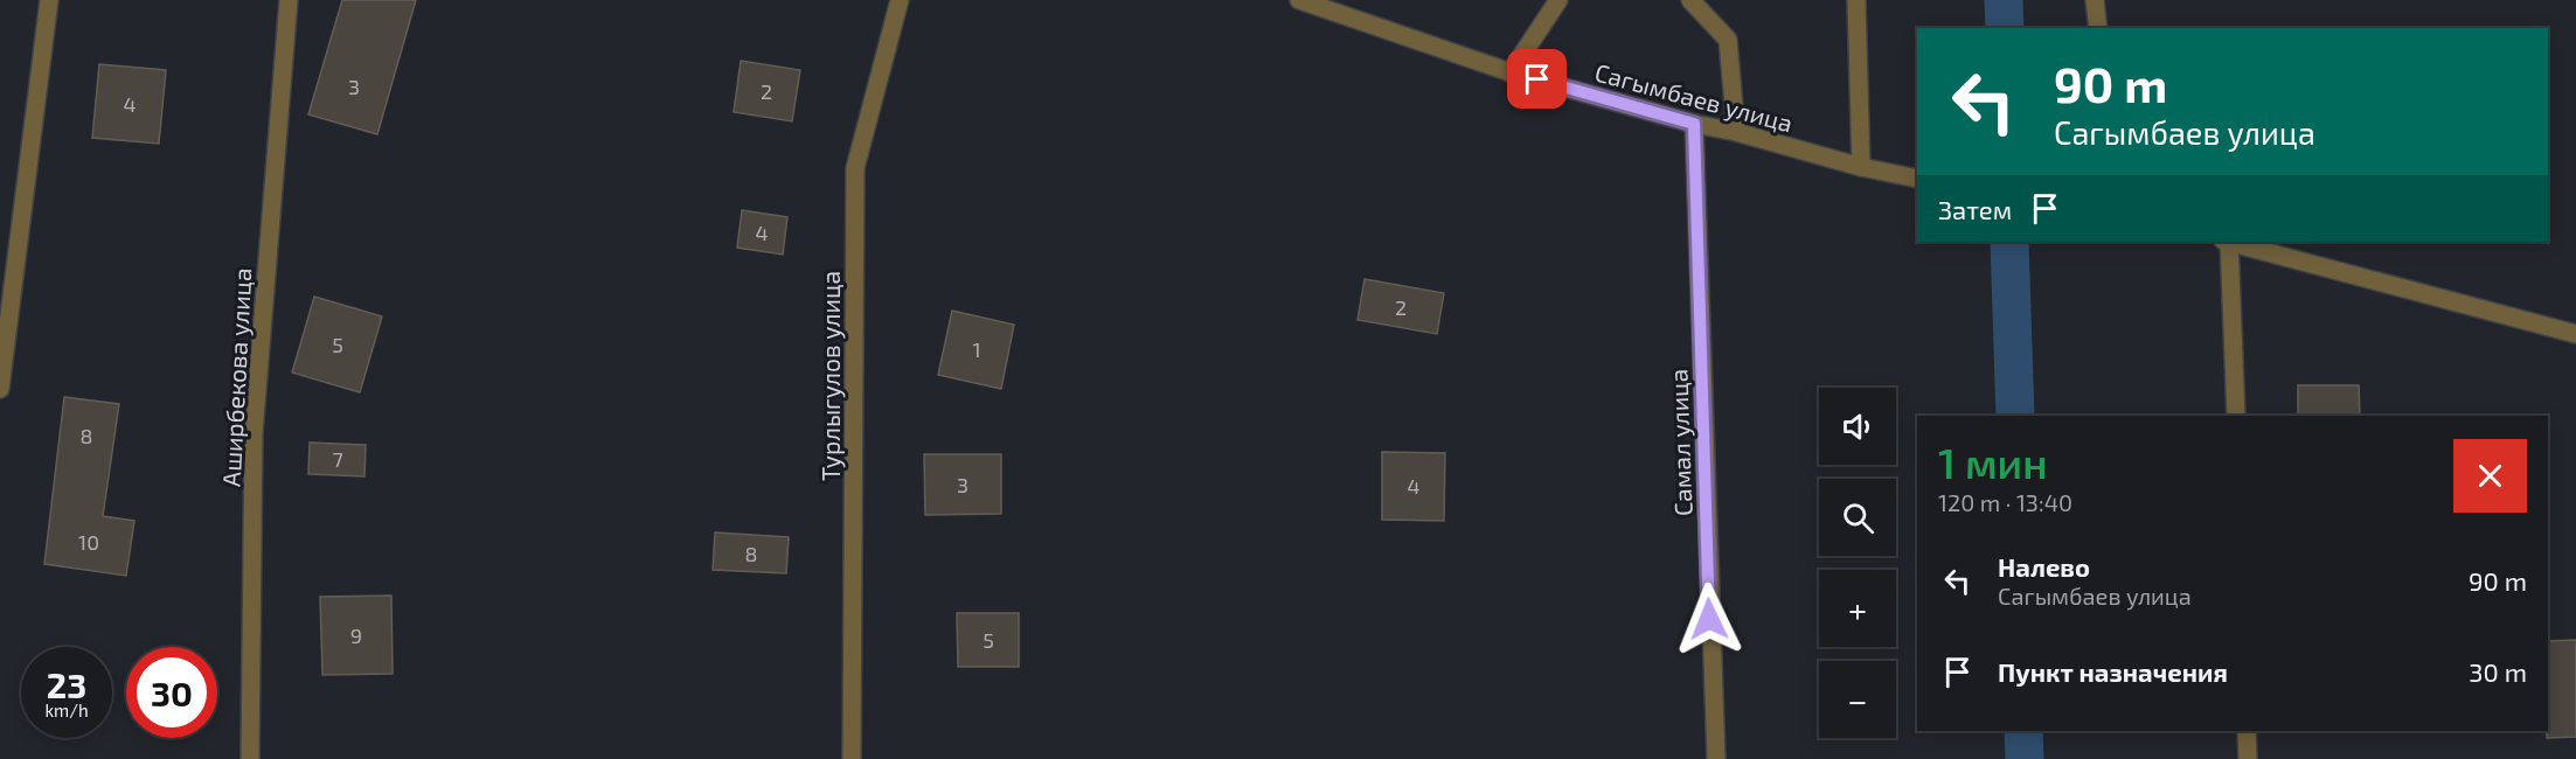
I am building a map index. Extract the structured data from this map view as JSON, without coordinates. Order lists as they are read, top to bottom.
{
  "streets": {
    "street": [
      "Сагымбаев улица",
      "Турлыгулов улица",
      "Аширбекова улица",
      "Самал улица"
    ]
  },
  "crossings": [
    ["Сагымбаев улица", "Самал улица"]
  ],
  "house_numbers": [
    "3",
    "2",
    "4",
    "4",
    "2",
    "5",
    "1",
    "8",
    "7",
    "3",
    "4",
    "10",
    "8",
    "9",
    "5"
  ],
  "page": {
    "turn": ["90 m", "Сагымбаев улица"],
    "then": "Затем",
    "map_buttons": ["+", "−"],
    "heading": ["1 мин", "120 m · 13:40"],
    "list": [
      {
        "name": "Налево",
        "note": "Сагымбаев улица",
        "value": "90 m"
      },
      {
        "name": "Пункт назначения",
        "value": "30 m"
      }
    ],
    "speed": "23 km/h",
    "limit": "30"
  }
}
